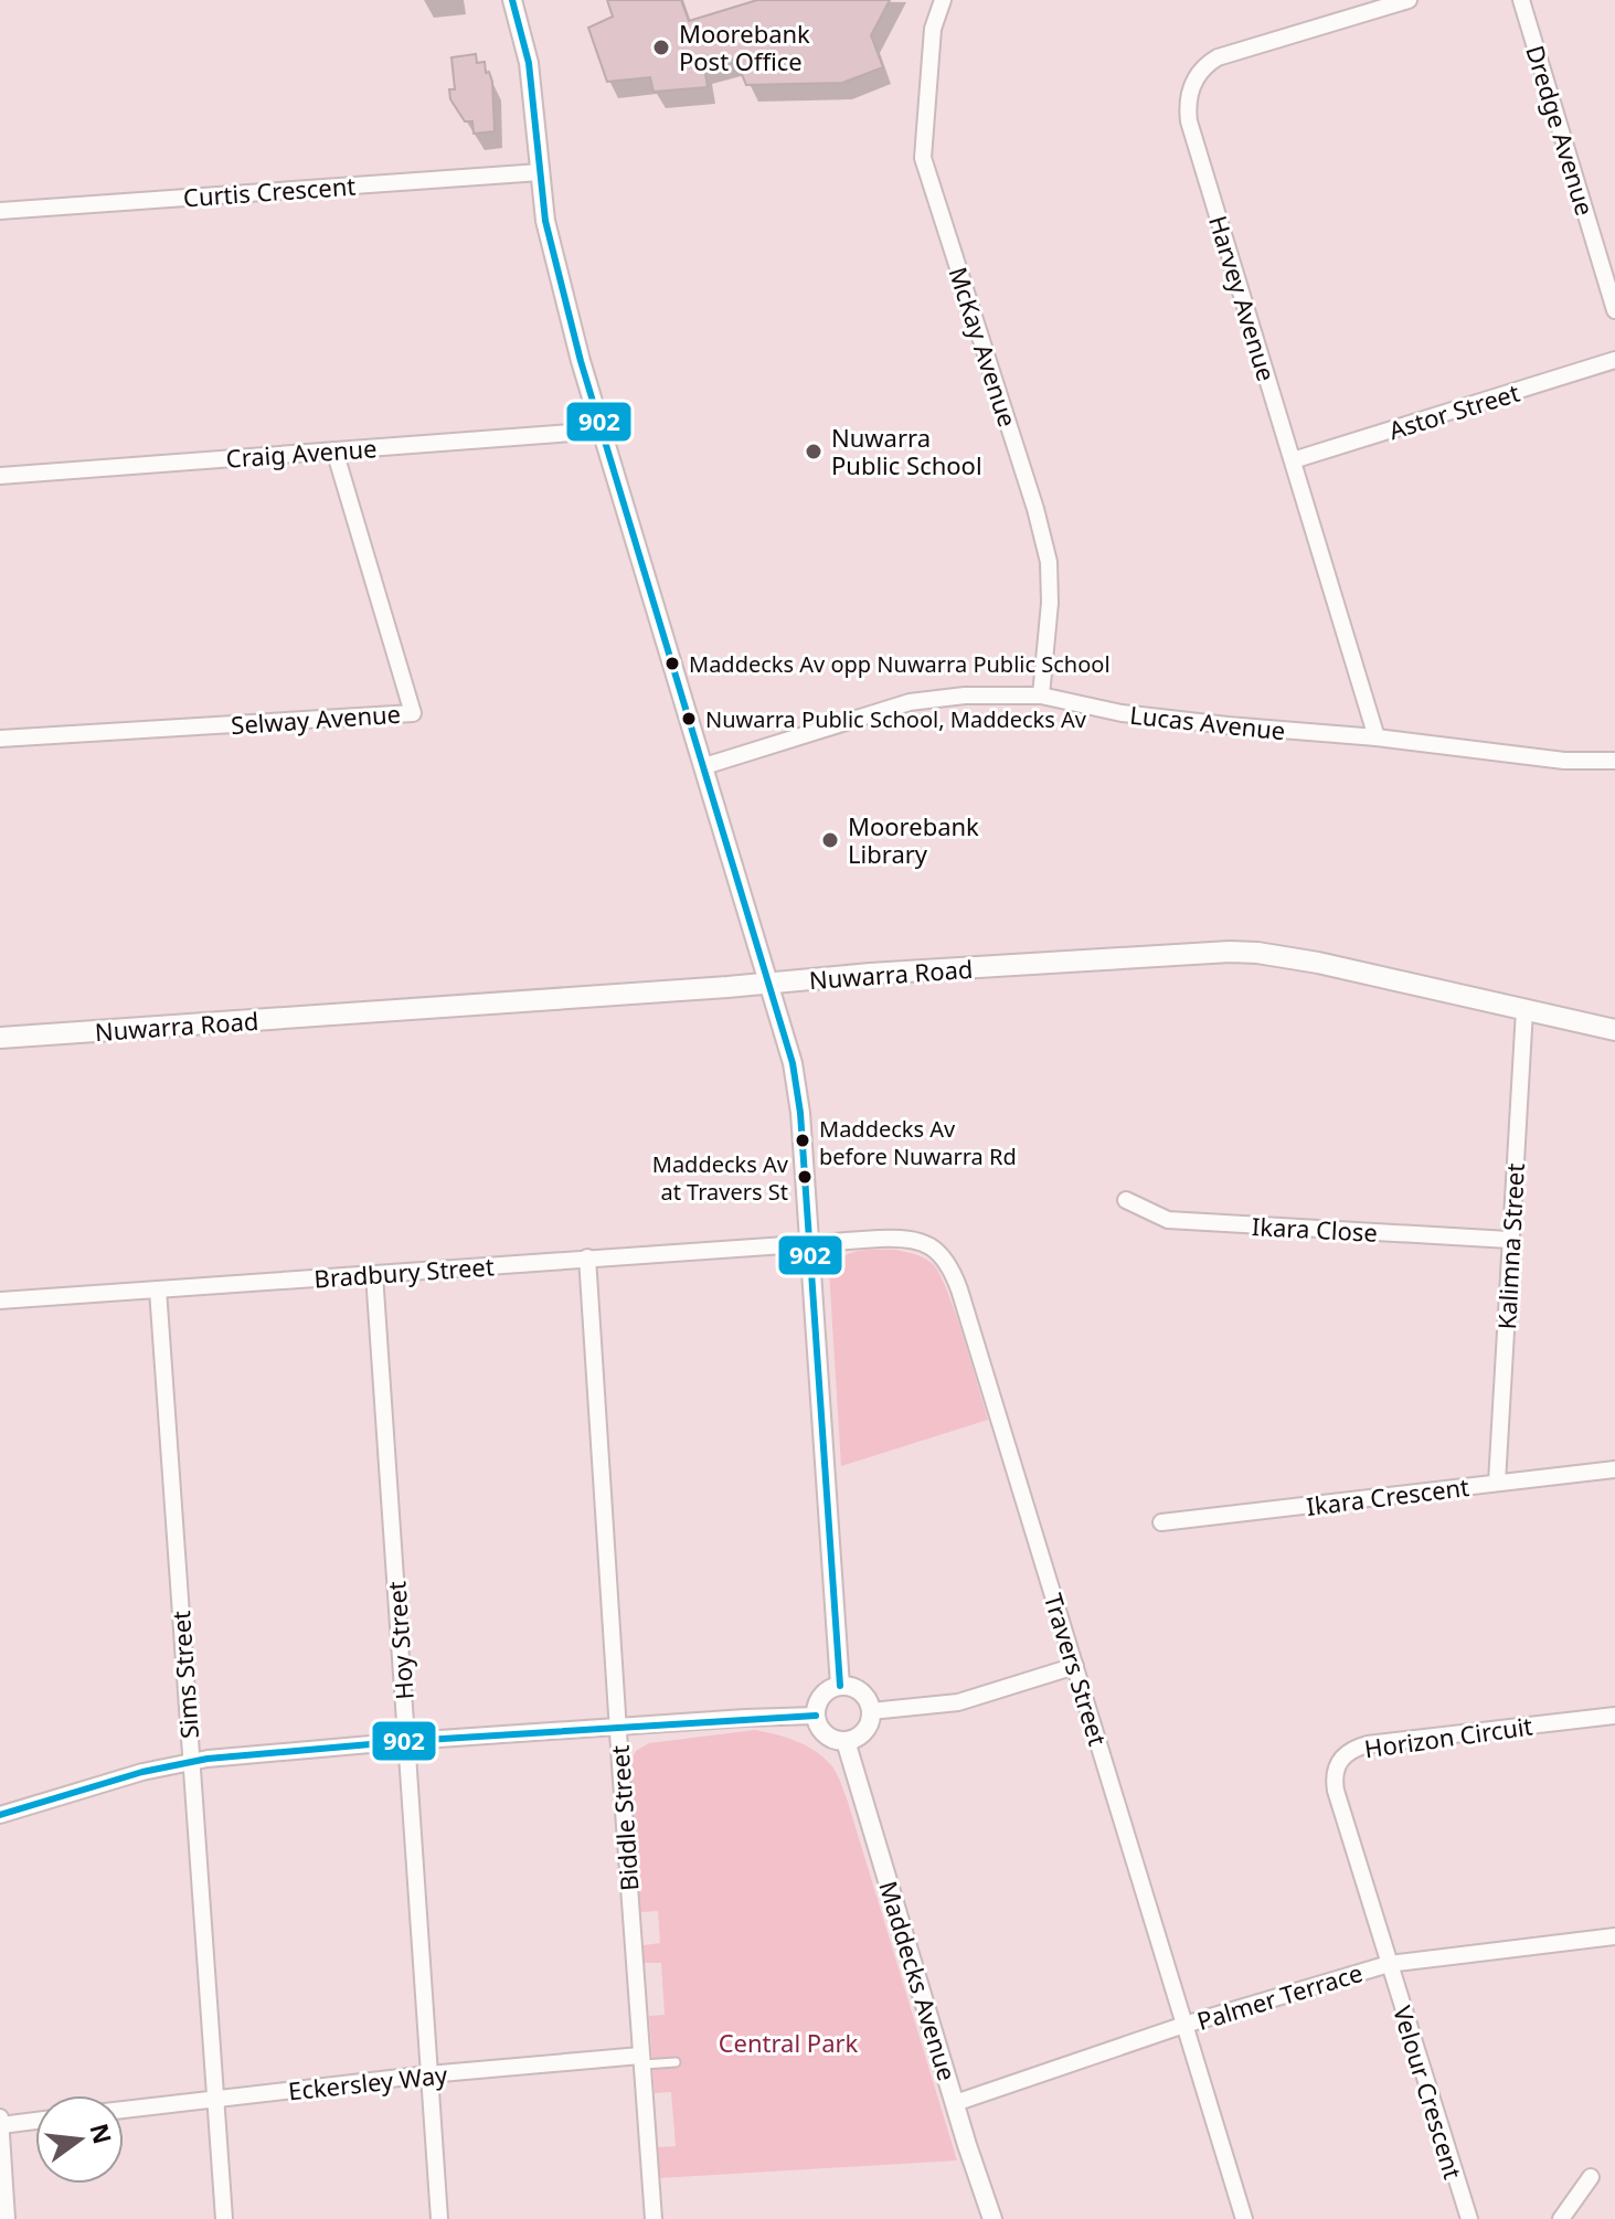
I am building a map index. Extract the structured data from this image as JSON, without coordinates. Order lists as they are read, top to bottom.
{
  "streets": {
    "main road": ["Nuwarra Road"],
    "street": [
      "Dredge Avenue",
      "Curtis Crescent",
      "Harvey Avenue",
      "McKay Avenue",
      "Astor Street",
      "Craig Avenue",
      "Selway Avenue",
      "Lucas Avenue",
      "Ikara Close",
      "Kalimna Street",
      "Bradbury Street",
      "Ikara Crescent",
      "Hoy Street",
      "Travers Street",
      "Sims Street",
      "Horizon Circuit",
      "Biddle Street",
      "Maddecks Avenue",
      "Palmer Terrace",
      "Eckersley Way",
      "Velour Crescent"
    ]
  },
  "crossings": [
    ["Harvey Avenue", "Astor Street"],
    ["Harvey Avenue", "Lucas Avenue"],
    ["McKay Avenue", "Lucas Avenue"],
    ["Craig Avenue", "Selway Avenue"],
    ["Nuwarra Road", "Kalimna Street"],
    ["Ikara Close", "Kalimna Street"],
    ["Kalimna Street", "Ikara Crescent"],
    ["Bradbury Street", "Hoy Street"],
    ["Bradbury Street", "Travers Street"],
    ["Bradbury Street", "Sims Street"],
    ["Bradbury Street", "Biddle Street"],
    ["Hoy Street", "Eckersley Way"],
    ["Travers Street", "Palmer Terrace"],
    ["Sims Street", "Eckersley Way"],
    ["Horizon Circuit", "Palmer Terrace"],
    ["Horizon Circuit", "Velour Crescent"],
    ["Biddle Street", "Eckersley Way"],
    ["Maddecks Avenue", "Palmer Terrace"],
    ["Palmer Terrace", "Velour Crescent"]
  ],
  "parks": ["Central Park"],
  "places": [
    "Moorebank Post Office",
    "Nuwarra Public School",
    "Maddecks Av opp Nuwarra Public School",
    "Nuwarra Public School, Maddecks Av",
    "Moorebank Library",
    "Maddecks Av before Nuwarra Rd",
    "Maddecks Av at Travers St"
  ],
  "lines": ["transit line 902"],
  "north": "right"
}
